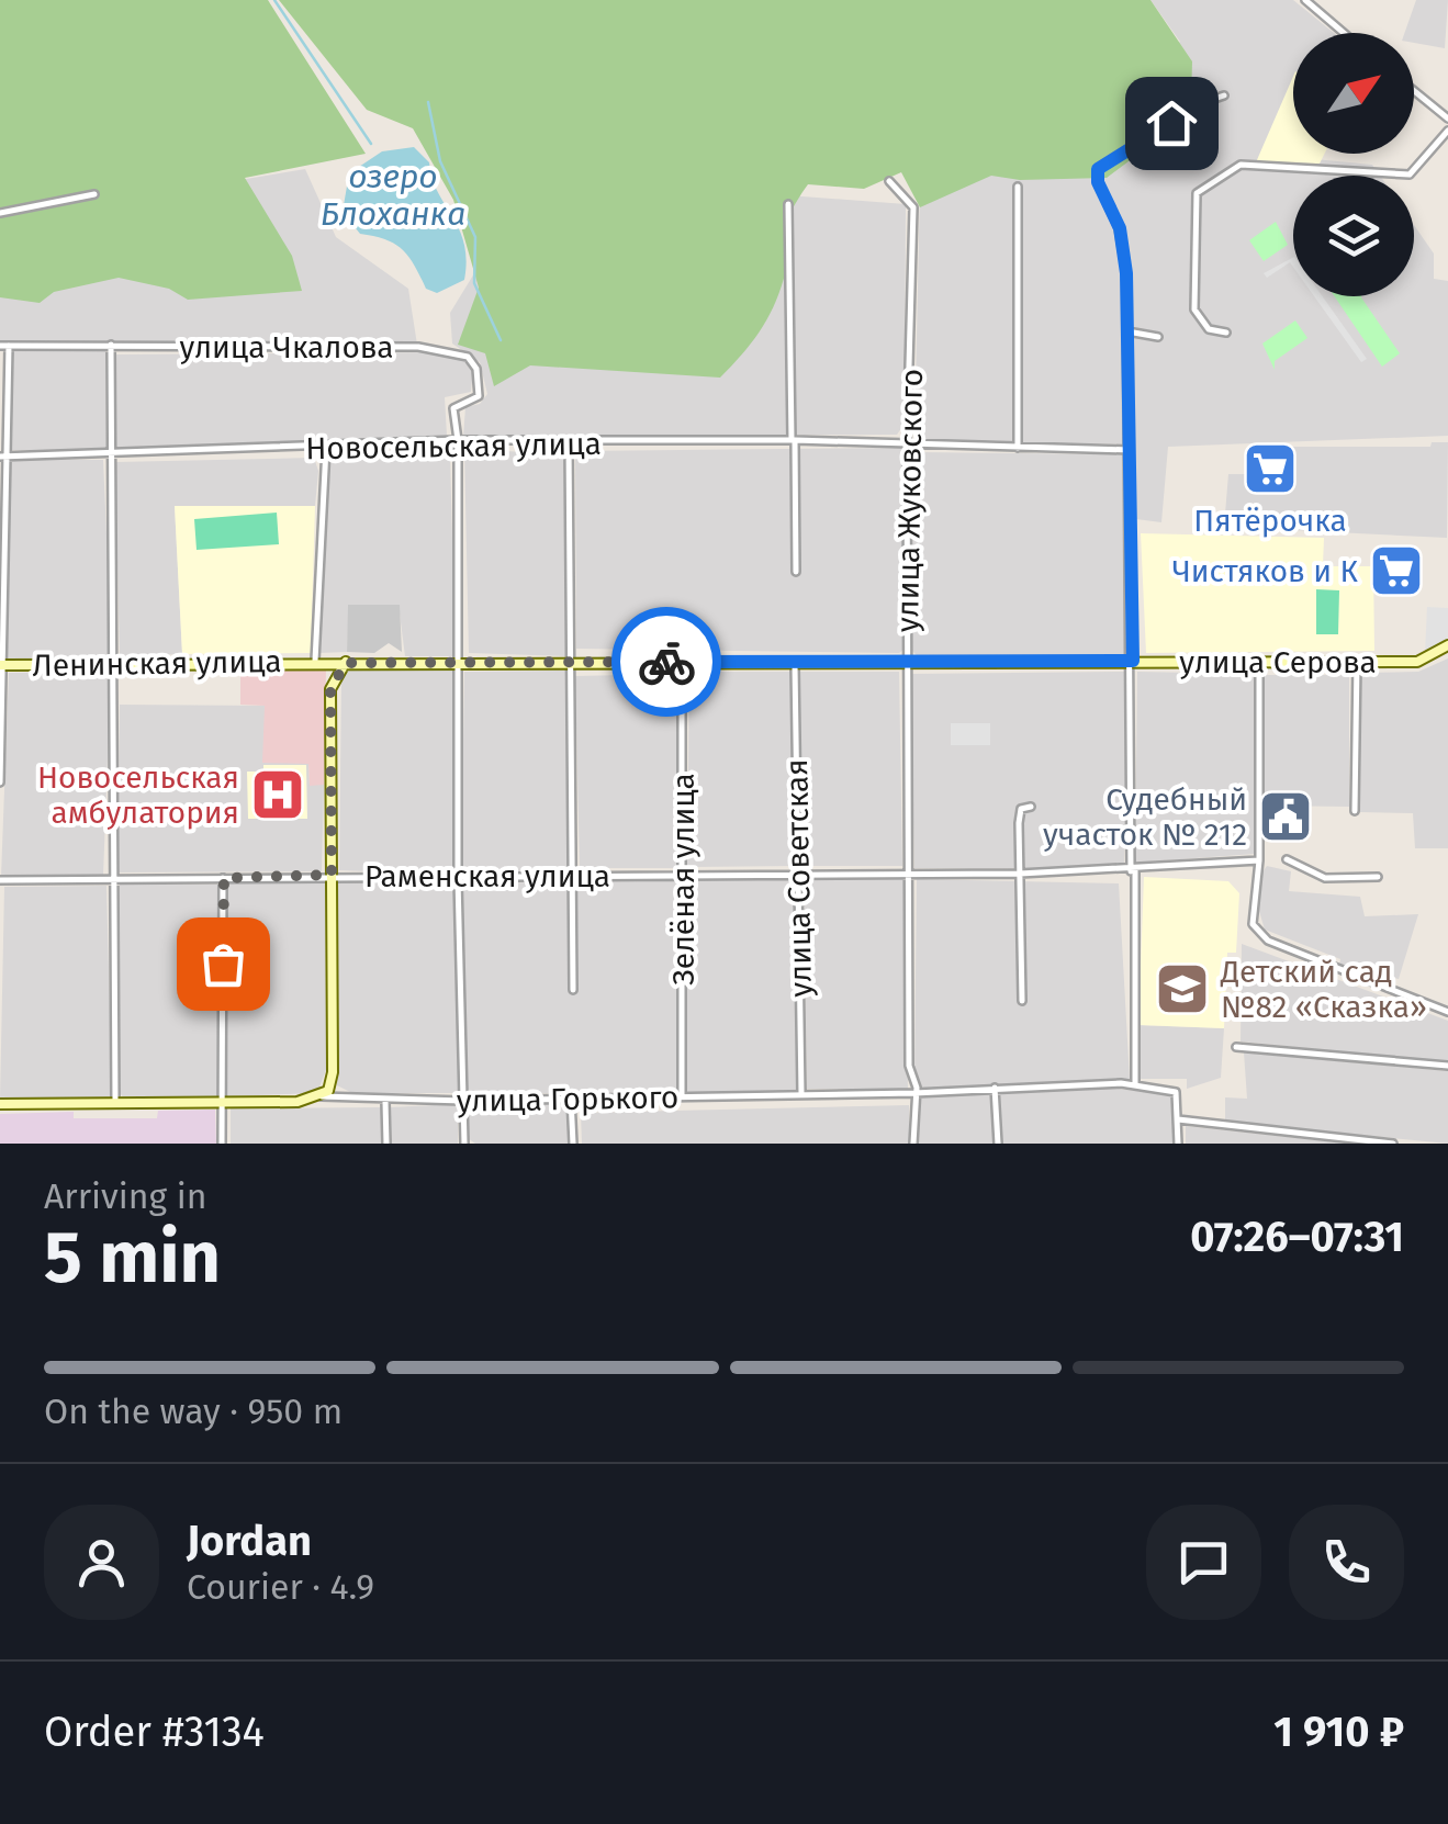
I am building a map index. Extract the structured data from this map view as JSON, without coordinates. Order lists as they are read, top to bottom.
{
  "streets": {
    "street": [
      "улица Чкалова",
      "Новосельская улица",
      "улица Жуковского",
      "улица Серова",
      "Ленинская улица",
      "Раменская улица",
      "улица Советская",
      "Зелёная улица",
      "улица Горького"
    ]
  },
  "crossings": [
    ["улица Чкалова", "Новосельская улица"],
    ["Новосельская улица", "улица Жуковского"],
    ["улица Жуковского", "улица Серова"],
    ["улица Жуковского", "Ленинская улица"],
    ["улица Жуковского", "Раменская улица"],
    ["улица Жуковского", "улица Горького"],
    ["улица Серова", "Ленинская улица"],
    ["Ленинская улица", "улица Советская"],
    ["Ленинская улица", "Зелёная улица"],
    ["Раменская улица", "улица Советская"],
    ["Раменская улица", "Зелёная улица"],
    ["улица Советская", "улица Горького"],
    ["Зелёная улица", "улица Горького"]
  ],
  "water": ["озеро Блоханка"],
  "places": {
    "supermarket": ["Пятёрочка", "Чистяков и К"],
    "hospital": ["Новосельская амбулатория"],
    "public building": ["Судебный участок № 212"],
    "school or university": ["Детский сад №82 «Сказка»"]
  },
  "north": "top right",
  "page": {
    "heading": ["5 min", "Arriving in", "07:26–07:31"],
    "panel": [
      "Jordan",
      "Courier · 4.9",
      "Order #3134",
      "1 910 ₽"
    ],
    "bar": "On the way · 950 m"
  }
}
